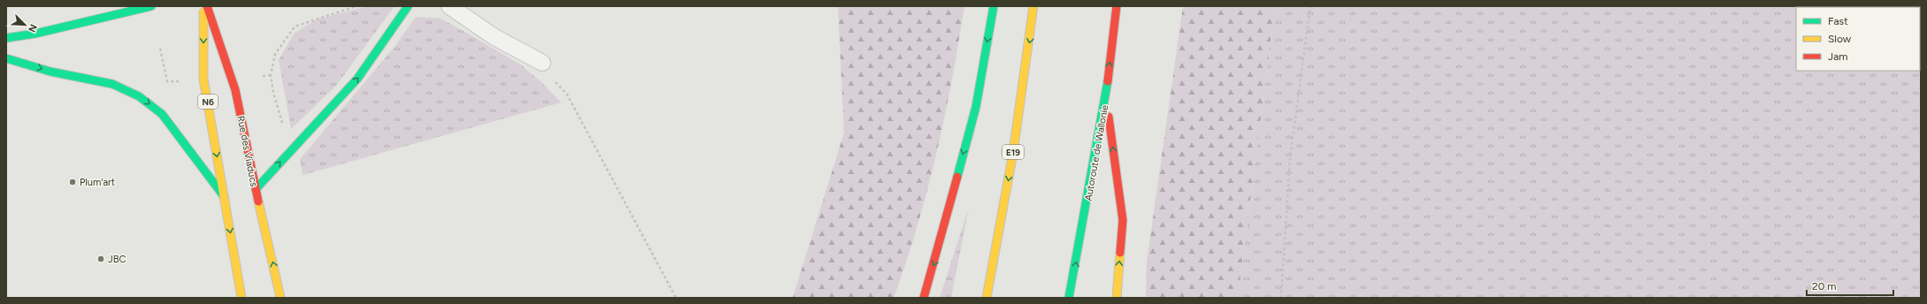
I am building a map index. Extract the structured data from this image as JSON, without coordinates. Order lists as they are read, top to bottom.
{
  "streets": {
    "main road": [
      "N6",
      "Rue des Viaducs",
      "E19",
      "Autoroute de Wallonie"
    ]
  },
  "places": ["Plum'art", "JBC"],
  "legend": ["Fast", "Slow", "Jam"],
  "scale_bar": "20 m",
  "north": "bottom right"
}
